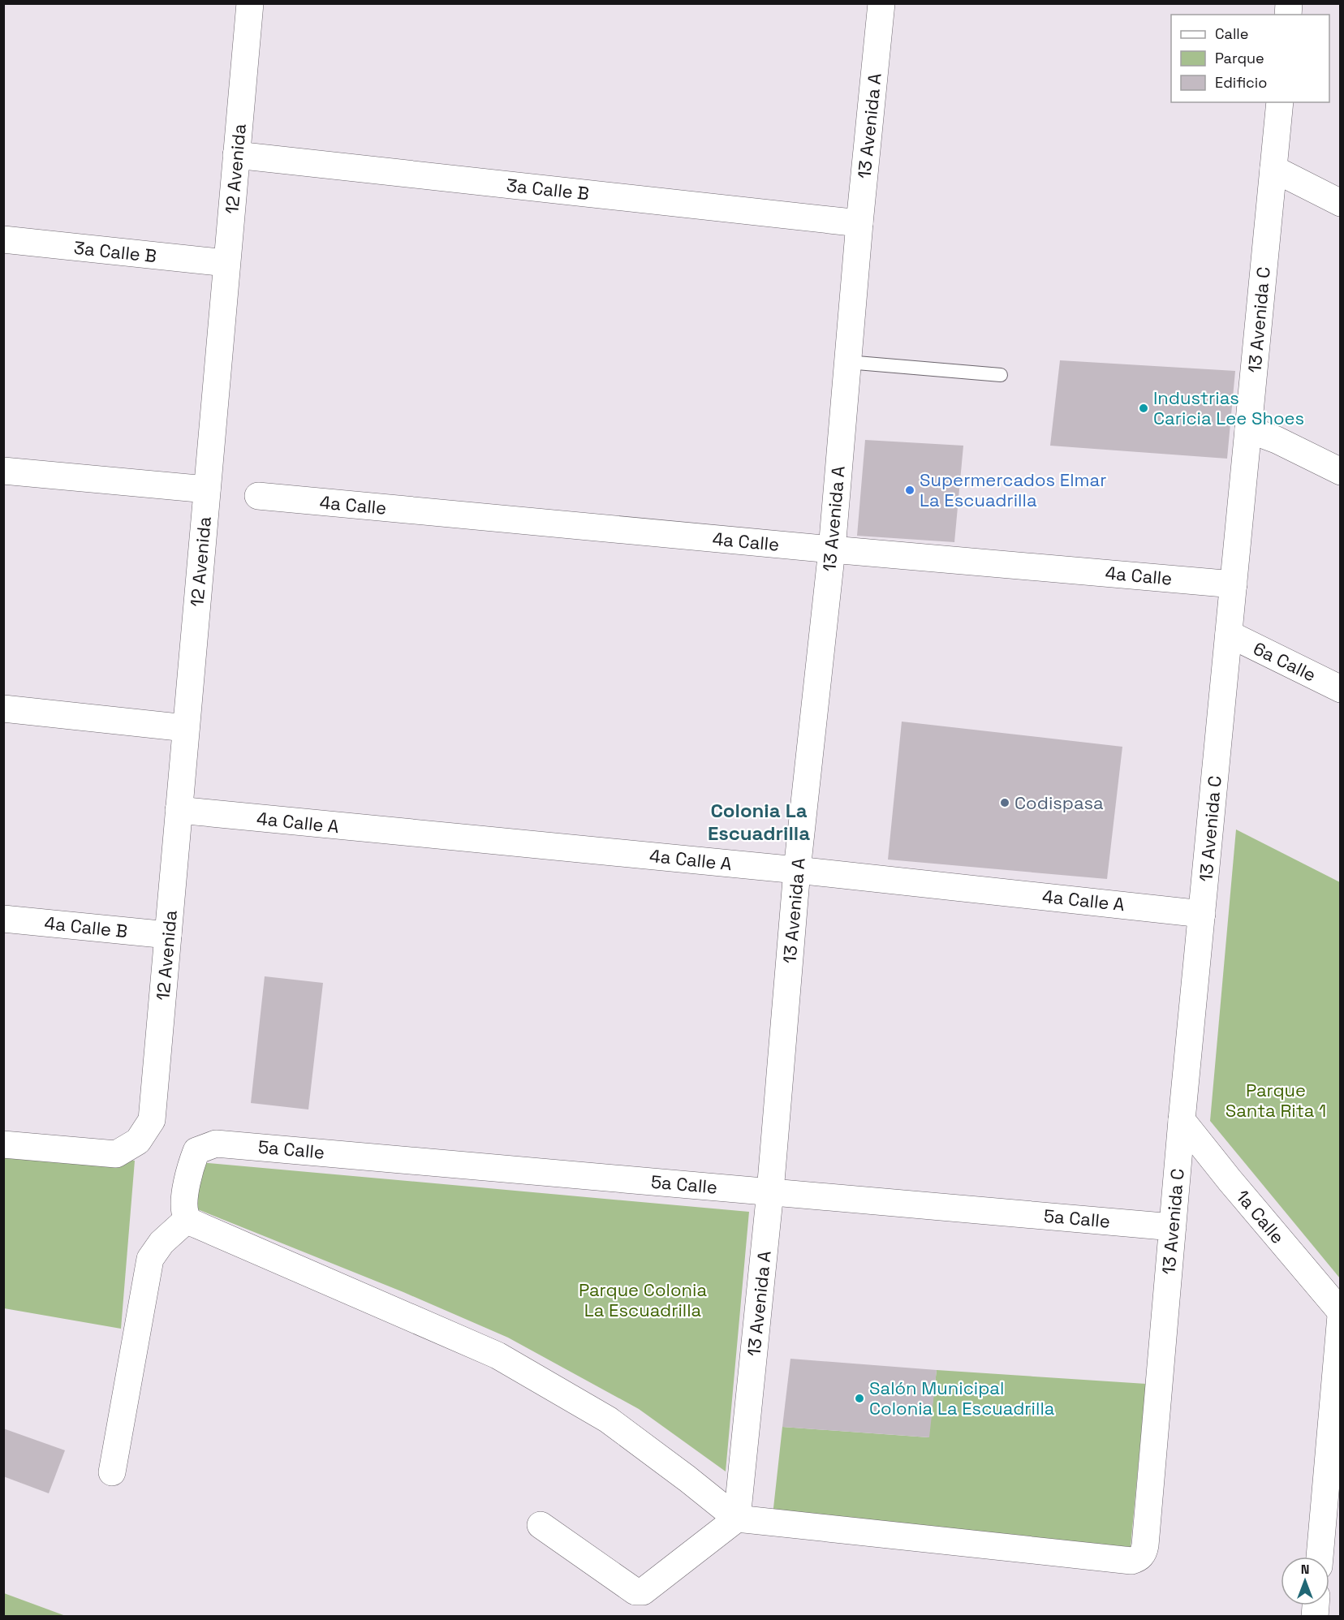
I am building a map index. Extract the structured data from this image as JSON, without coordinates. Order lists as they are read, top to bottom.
{
  "streets": {
    "street": [
      "13 Avenida A",
      "12 Avenida",
      "3a Calle B",
      "13 Avenida C",
      "4a Calle",
      "6a Calle",
      "4a Calle A",
      "4a Calle B",
      "5a Calle",
      "1a Calle"
    ]
  },
  "crossings": [
    ["13 Avenida A", "3a Calle B"],
    ["13 Avenida A", "13 Avenida C"],
    ["13 Avenida A", "4a Calle"],
    ["13 Avenida A", "4a Calle A"],
    ["13 Avenida A", "5a Calle"],
    ["12 Avenida", "3a Calle B"],
    ["12 Avenida", "4a Calle A"],
    ["12 Avenida", "4a Calle B"],
    ["13 Avenida C", "4a Calle"],
    ["13 Avenida C", "6a Calle"],
    ["13 Avenida C", "4a Calle A"],
    ["13 Avenida C", "5a Calle"],
    ["13 Avenida C", "1a Calle"]
  ],
  "districts": ["Colonia La Escuadrilla"],
  "parks": ["Parque Santa Rita 1", "Parque Colonia La Escuadrilla"],
  "places": [
    "Industrias Caricia Lee Shoes",
    "Supermercados Elmar La Escuadrilla",
    "Codispasa",
    "Salón Municipal Colonia La Escuadrilla"
  ],
  "legend": ["Calle", "Parque", "Edificio"],
  "north": "top"
}
